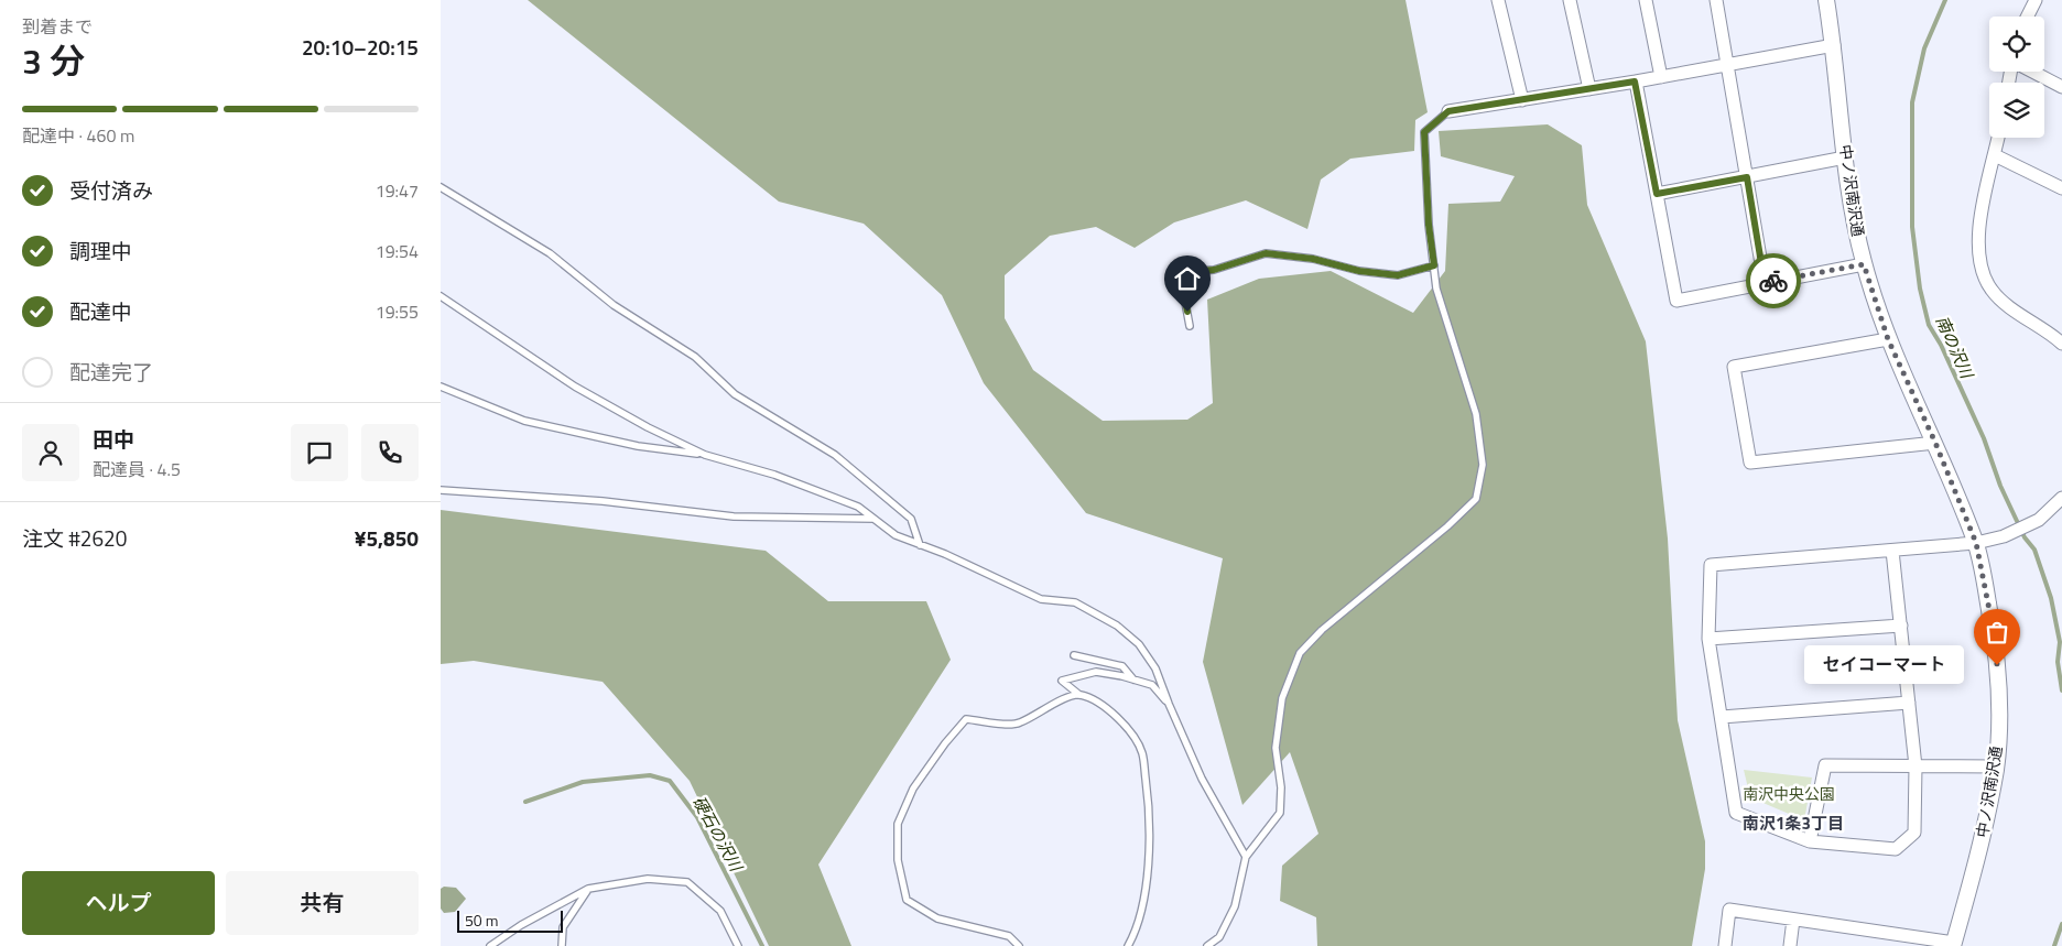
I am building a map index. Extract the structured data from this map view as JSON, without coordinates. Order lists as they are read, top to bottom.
{
  "streets": {
    "street": ["中ノ沢南沢通"]
  },
  "districts": ["南沢1条3丁目"],
  "water": ["南の沢川", "硬石の沢川"],
  "parks": ["南沢中央公園"],
  "places": ["セイコーマート"],
  "scale_bar": "50 m",
  "page": {
    "heading": ["3 分", "到着まで", "20:10–20:15"],
    "panel": [
      "田中",
      "配達員 · 4.5",
      "注文 #2620",
      "¥5,850"
    ],
    "bar": "配達中 · 460 m",
    "list": [
      ["受付済み", "19:47"],
      ["調理中", "19:54"],
      ["配達中", "19:55"],
      "配達完了"
    ],
    "bubble": "セイコーマート",
    "buttons": ["ヘルプ", "共有"],
    "scale": "50 m"
  }
}
